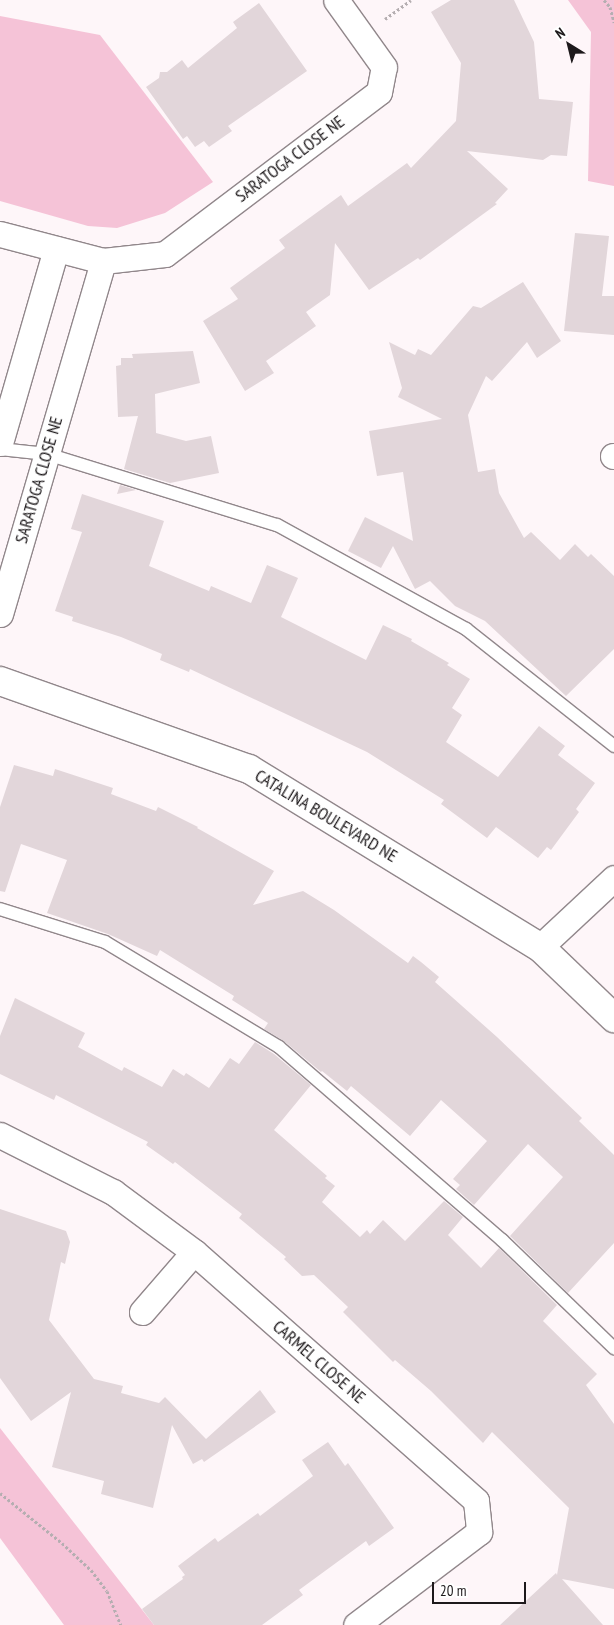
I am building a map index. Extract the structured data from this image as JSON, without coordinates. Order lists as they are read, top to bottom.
{
  "streets": {
    "street": ["SARATOGA CLOSE NE", "CATALINA BOULEVARD NE", "CARMEL CLOSE NE"]
  },
  "scale_bar": "20 m",
  "north": "top left"
}
